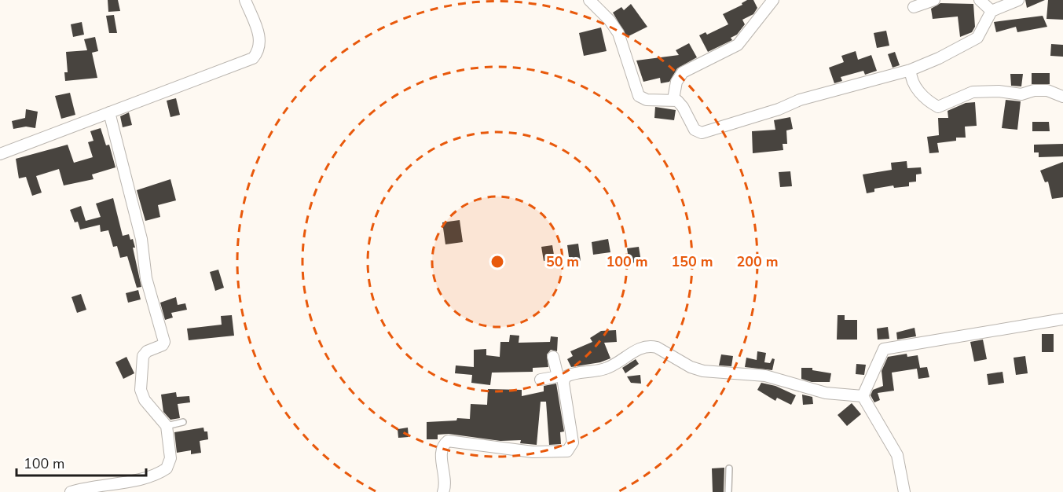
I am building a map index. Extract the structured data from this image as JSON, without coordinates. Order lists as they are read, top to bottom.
{
  "scale_bar": "100 m",
  "rings": [
    "50 m",
    "100 m",
    "150 m",
    "200 m"
  ]
}
